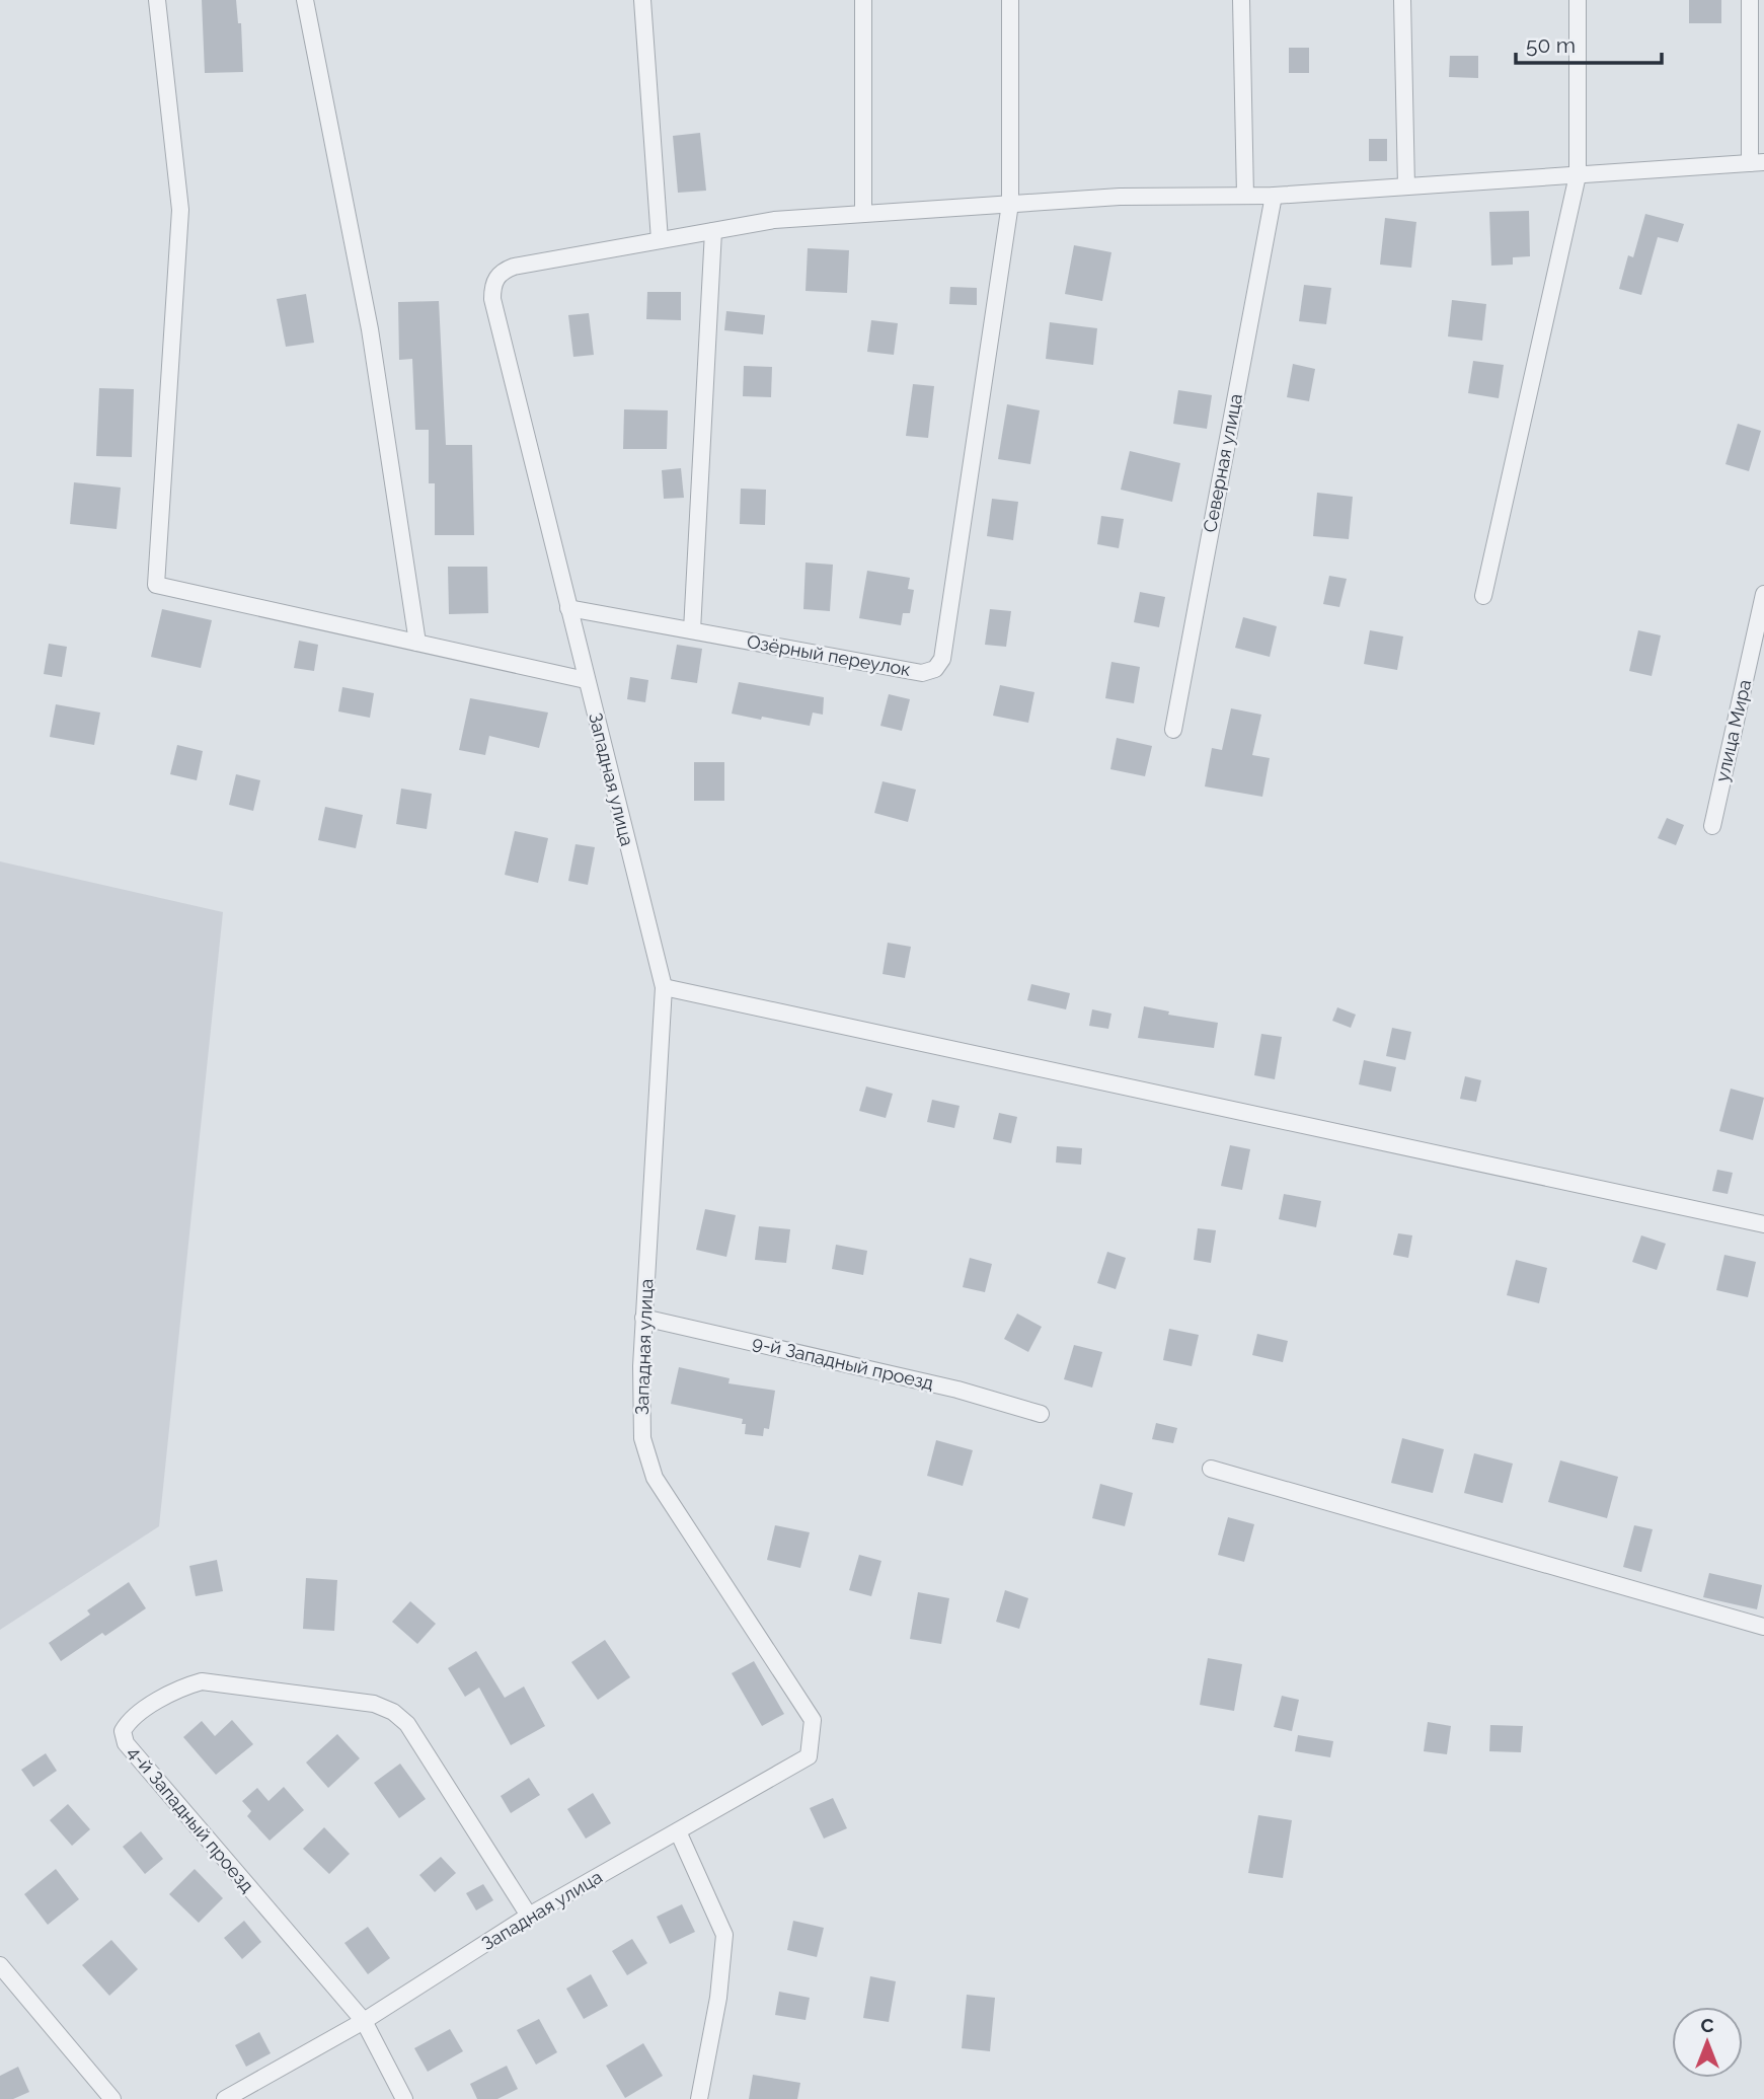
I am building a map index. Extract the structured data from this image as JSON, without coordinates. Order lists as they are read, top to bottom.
{
  "streets": {
    "street": [
      "Северная улица",
      "Озёрный переулок",
      "улица Мира",
      "Западная улица",
      "9-й Западный проезд",
      "4-й Западный проезд"
    ]
  },
  "crossings": [
    ["Озёрный переулок", "Западная улица"],
    ["Западная улица", "9-й Западный проезд"],
    ["Западная улица", "4-й Западный проезд"]
  ],
  "scale_bar": "50 m",
  "north": "top"
}
